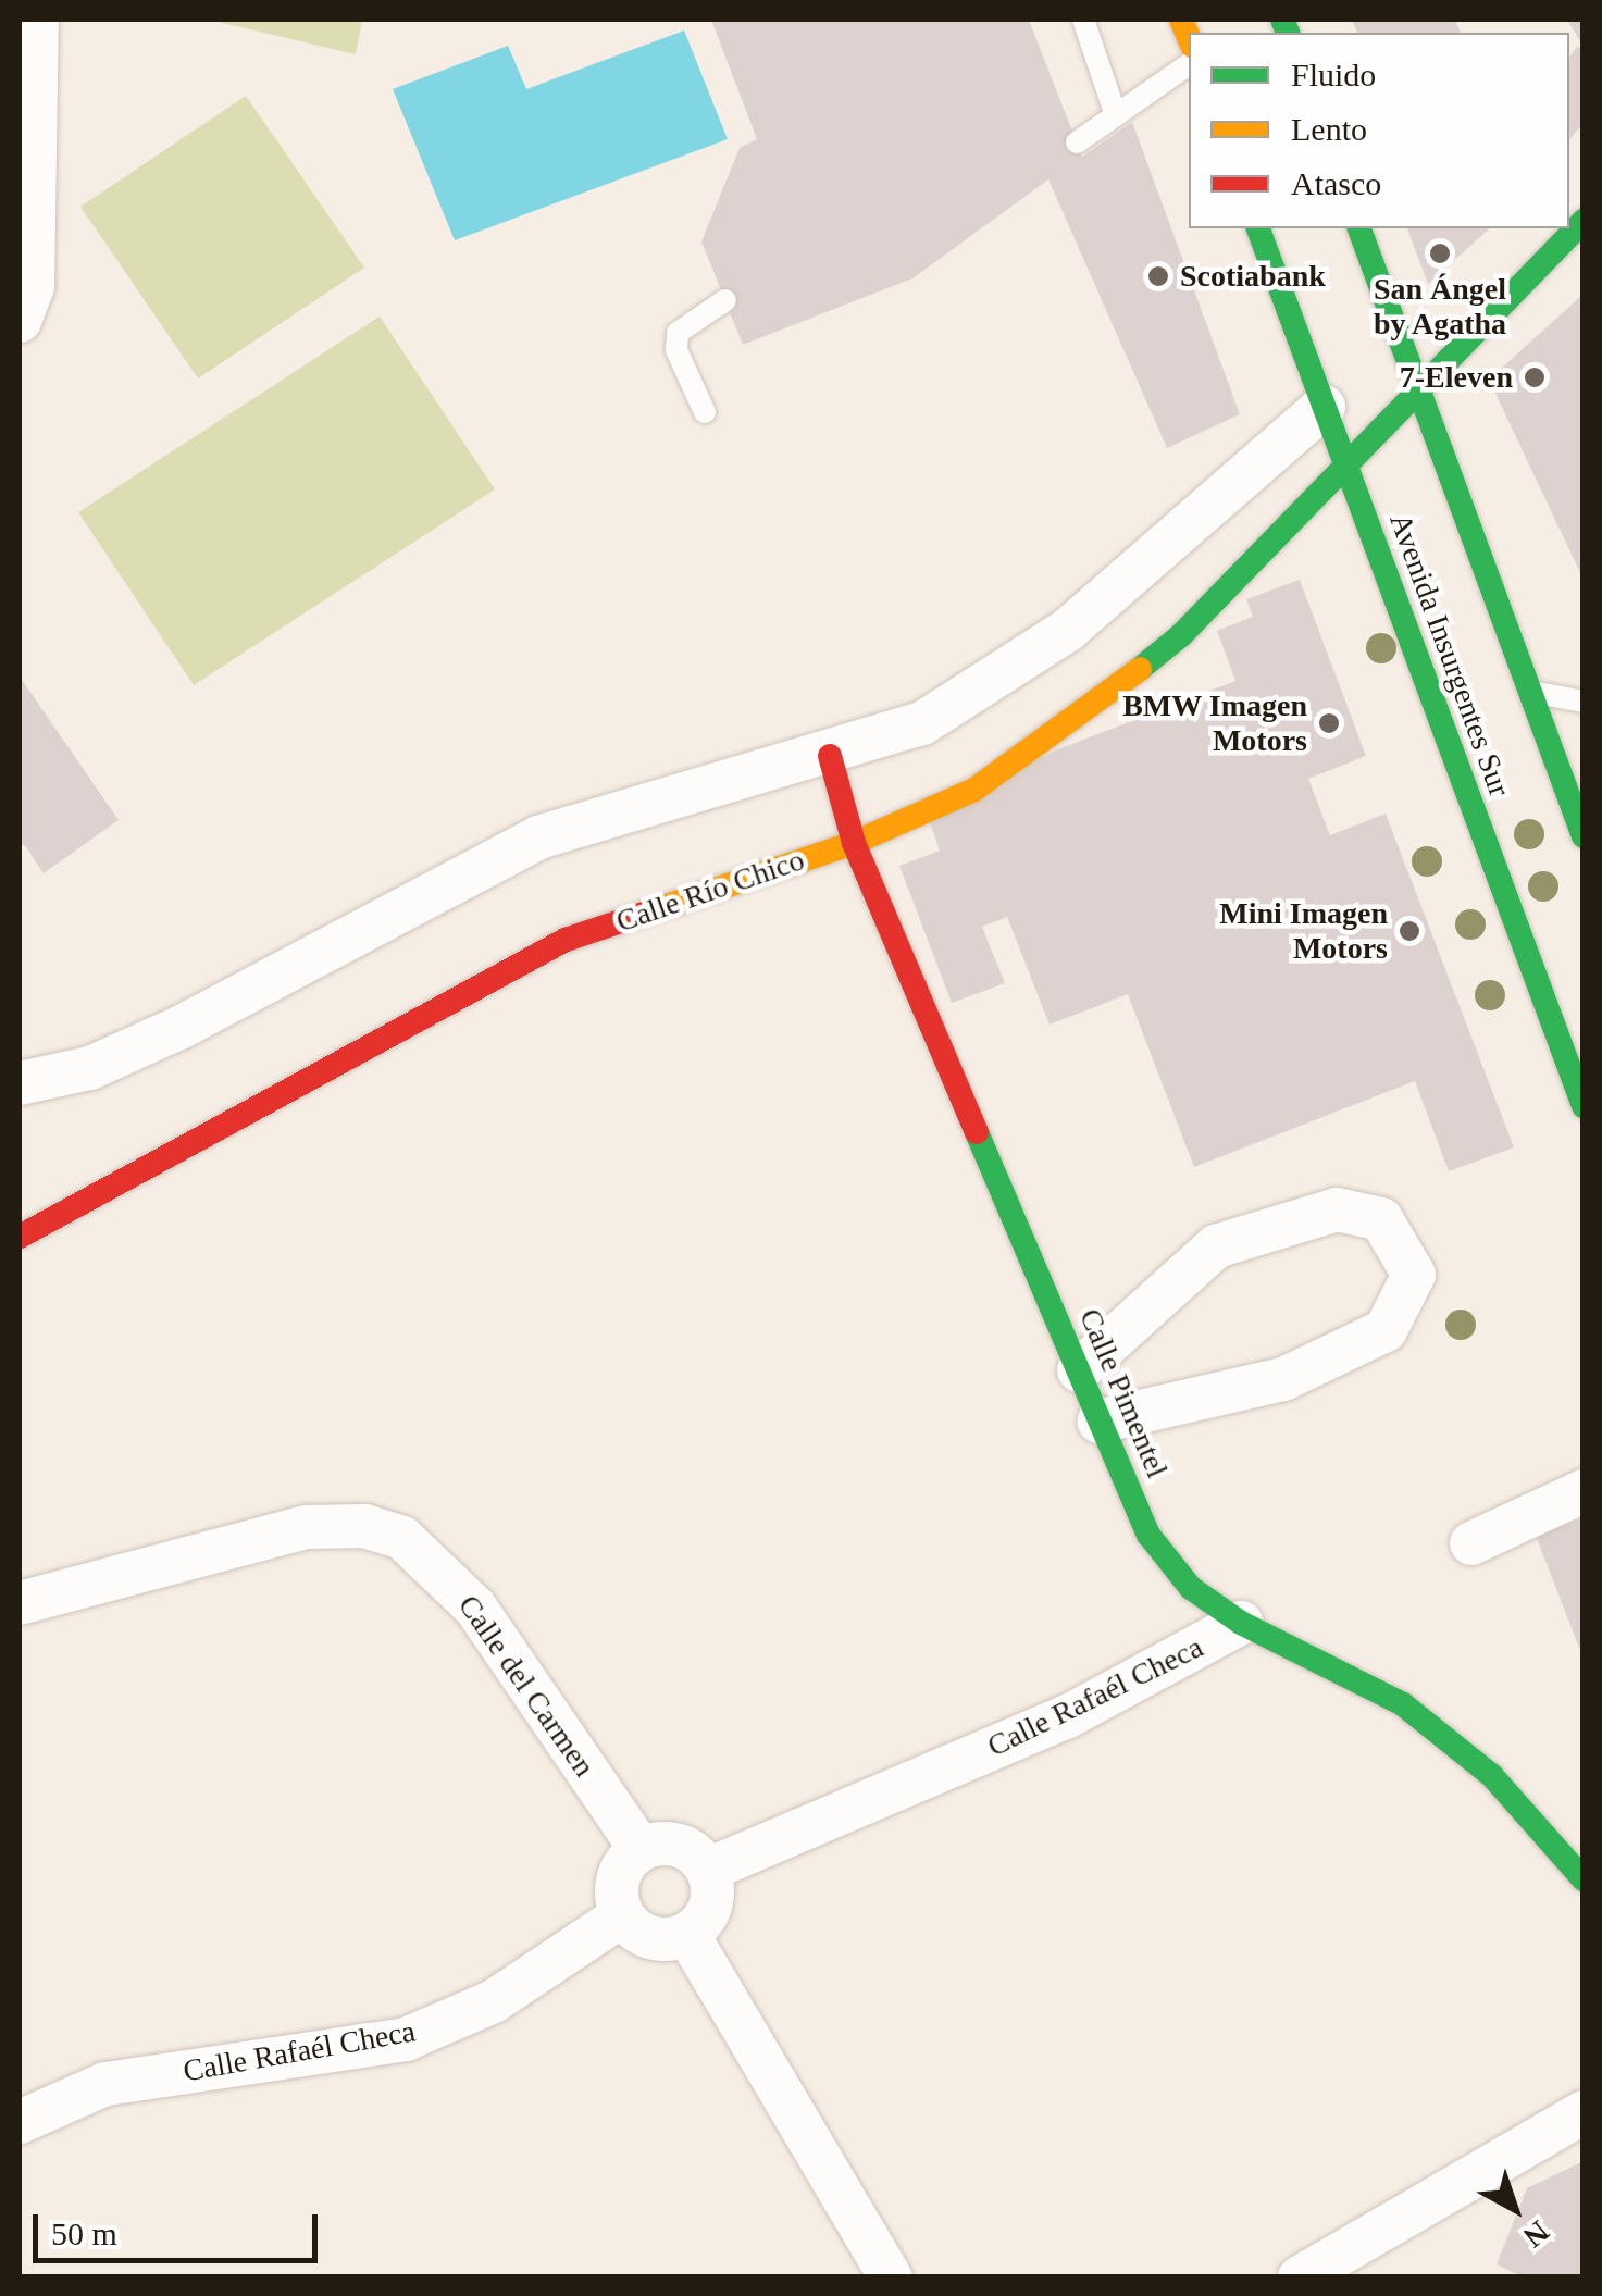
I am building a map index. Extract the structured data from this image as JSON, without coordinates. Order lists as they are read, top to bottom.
{
  "streets": {
    "street": [
      "Avenida Insurgentes Sur",
      "Calle Río Chico",
      "Calle Pimentel",
      "Calle del Carmen",
      "Calle Rafaél Checa"
    ]
  },
  "crossings": [
    ["Avenida Insurgentes Sur", "Calle Río Chico"],
    ["Calle Río Chico", "Calle Pimentel"],
    ["Calle Pimentel", "Calle Rafaél Checa"],
    ["Calle del Carmen", "Calle Rafaél Checa"]
  ],
  "places": [
    "San Ángel by Agatha",
    "Scotiabank",
    "7-Eleven",
    "BMW Imagen Motors",
    "Mini Imagen Motors"
  ],
  "legend": ["Fluido", "Lento", "Atasco"],
  "scale_bar": "50 m",
  "north": "bottom right"
}
